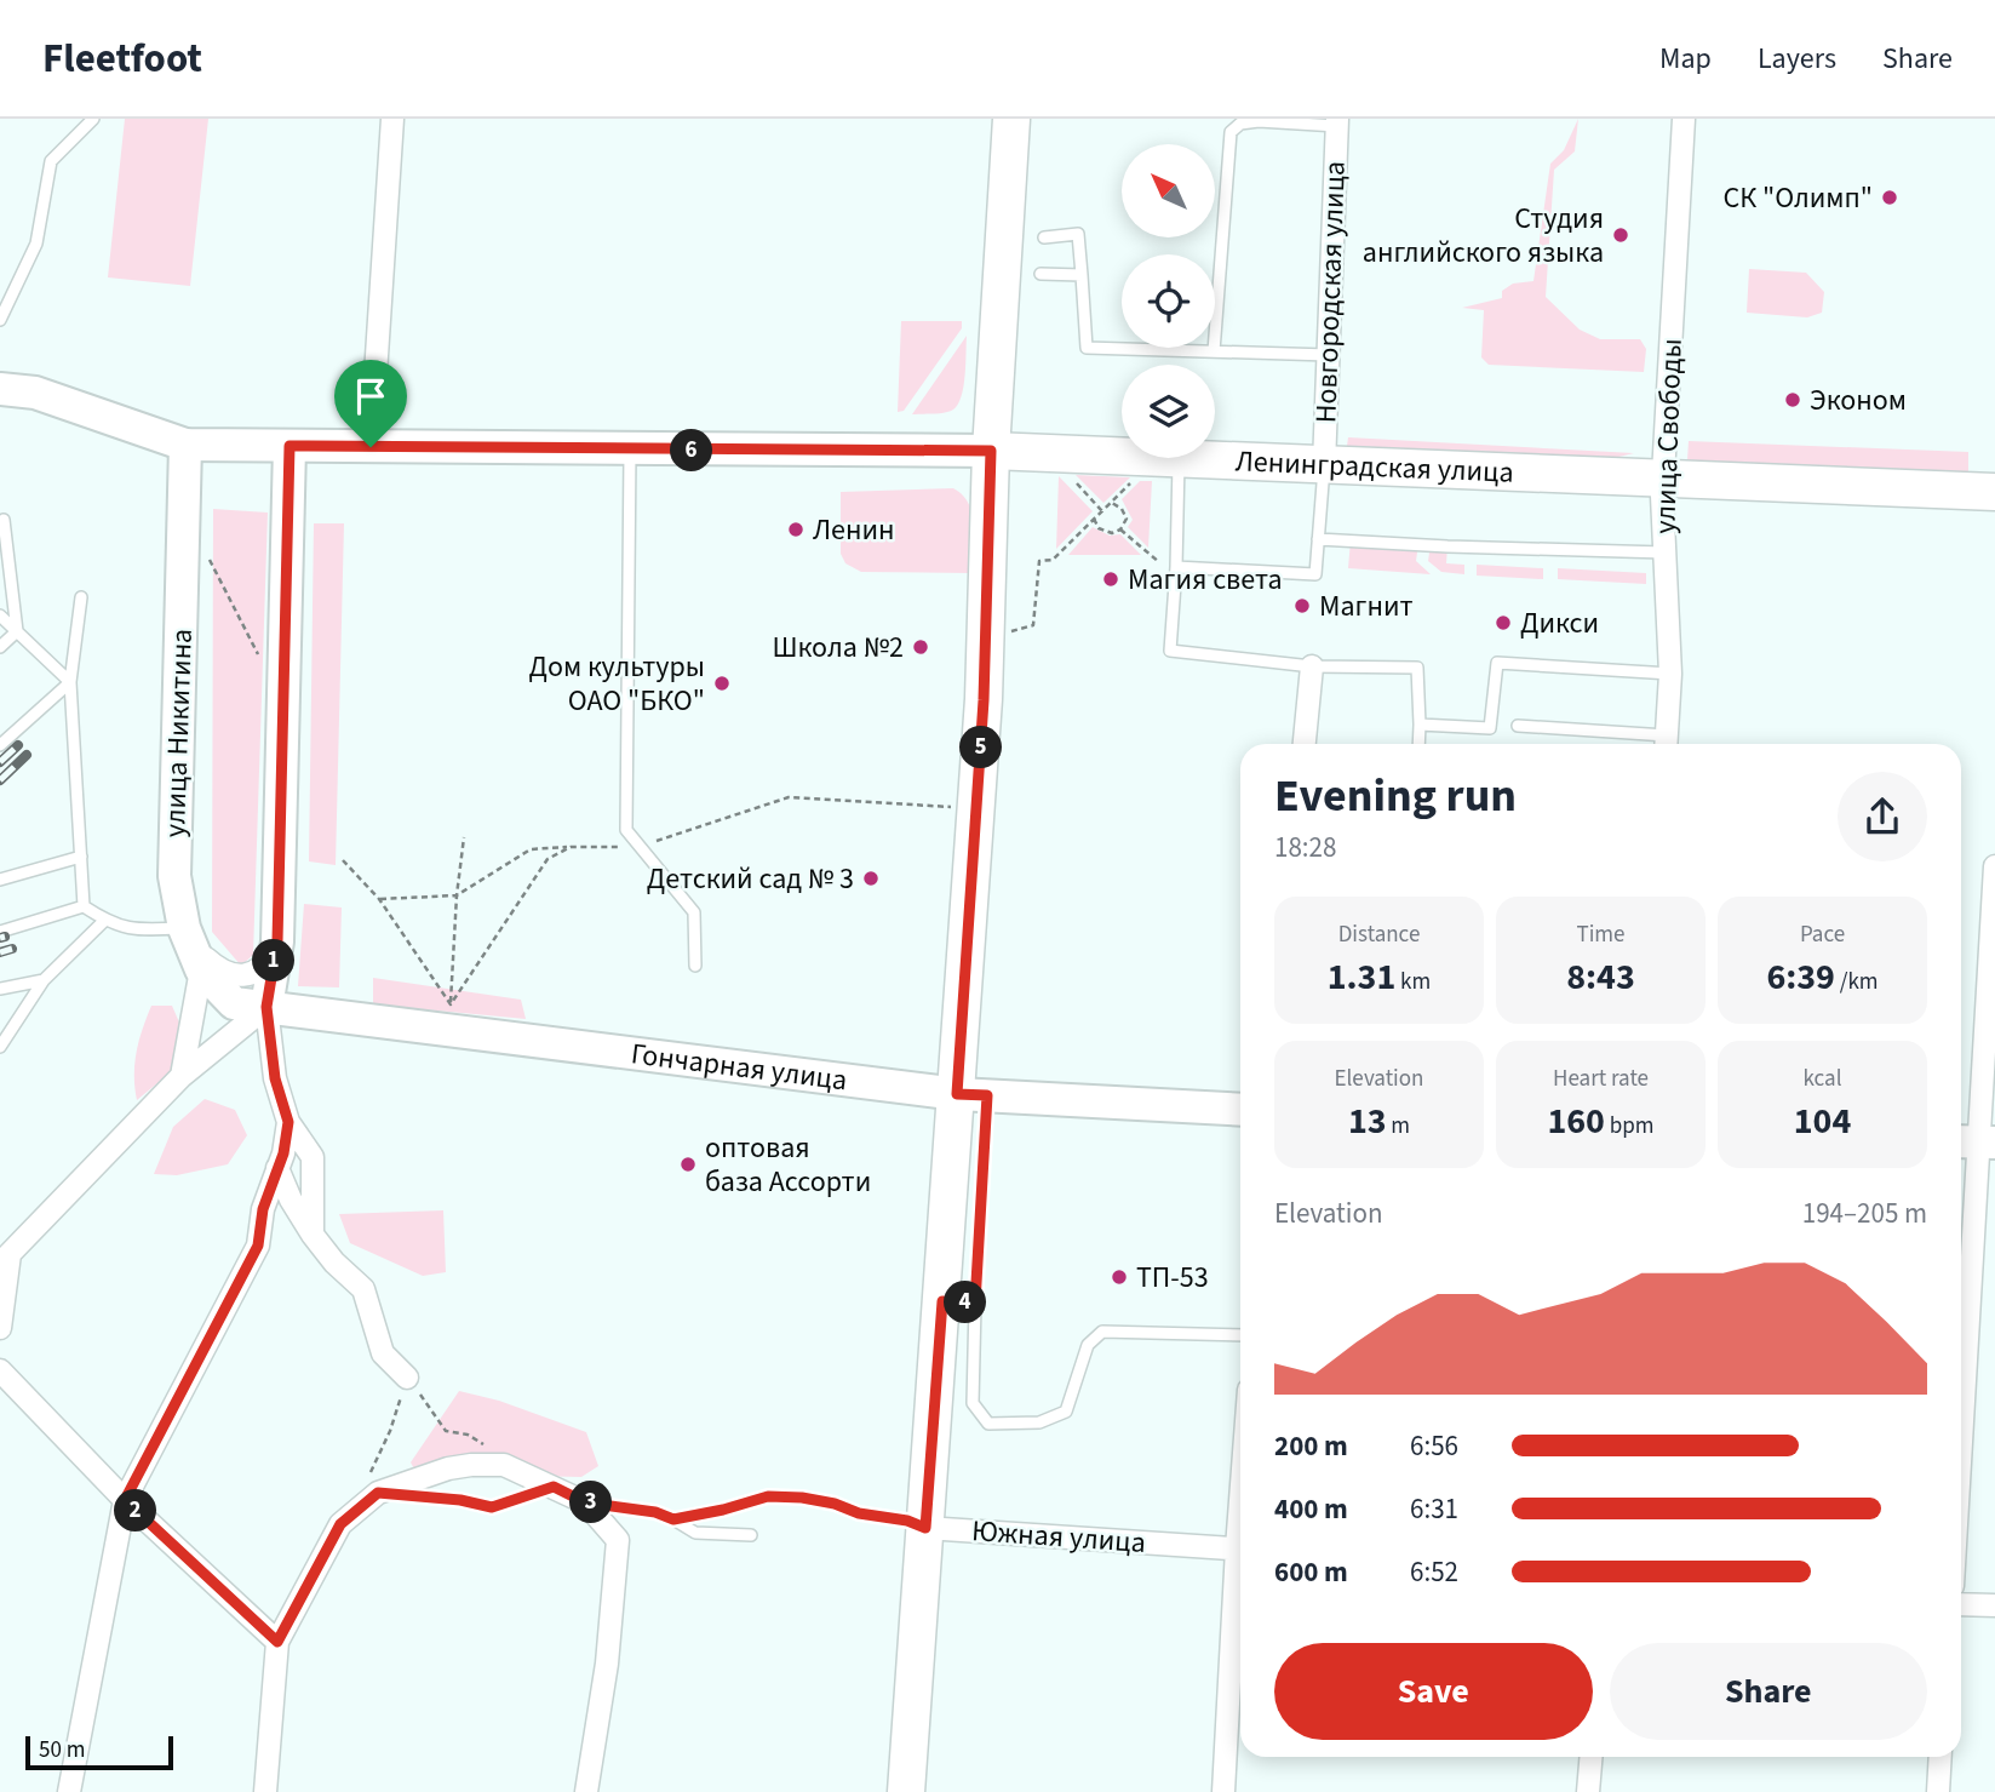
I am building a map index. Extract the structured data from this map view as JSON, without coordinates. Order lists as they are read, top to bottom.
{
  "streets": {
    "main road": ["Ленинградская улица"],
    "street": [
      "Новгородская улица",
      "улица Свободы",
      "улица Никитина",
      "Гончарная улица",
      "Южная улица"
    ]
  },
  "crossings": [
    ["Новгородская улица", "Ленинградская улица"],
    ["улица Свободы", "Ленинградская улица"],
    ["Ленинградская улица", "улица Никитина"],
    ["улица Никитина", "Гончарная улица"]
  ],
  "places": [
    "СК \"Олимп\"",
    "Студия английского языка",
    "Эконом",
    "Ленин",
    "Магия света",
    "Магнит",
    "Дикси",
    "Школа №2",
    "Дом культуры ОАО \"БКО\"",
    "Детский сад № 3",
    "оптовая база Ассорти",
    "ТП-53"
  ],
  "scale_bar": "50 m",
  "north": "top left",
  "page": {
    "header": "Fleetfoot",
    "nav": ["Map", "Layers", "Share"],
    "pins": [
      "6",
      "5",
      "1",
      "4",
      "3",
      "2"
    ],
    "heading": ["Evening run", "18:28"],
    "stats": [
      ["Distance", "1.31 km"],
      ["Time", "8:43"],
      ["Pace", "6:39 /km"],
      ["Elevation", "13 m"],
      ["Heart rate", "160 bpm"],
      ["kcal", "104"]
    ],
    "chart": ["Elevation", "194–205 m"],
    "list": [
      {
        "name": "200 m",
        "note": "6:56"
      },
      {
        "name": "400 m",
        "note": "6:31"
      },
      {
        "name": "600 m",
        "note": "6:52"
      }
    ],
    "buttons": ["Save", "Share"],
    "scale": "50 m"
  }
}
